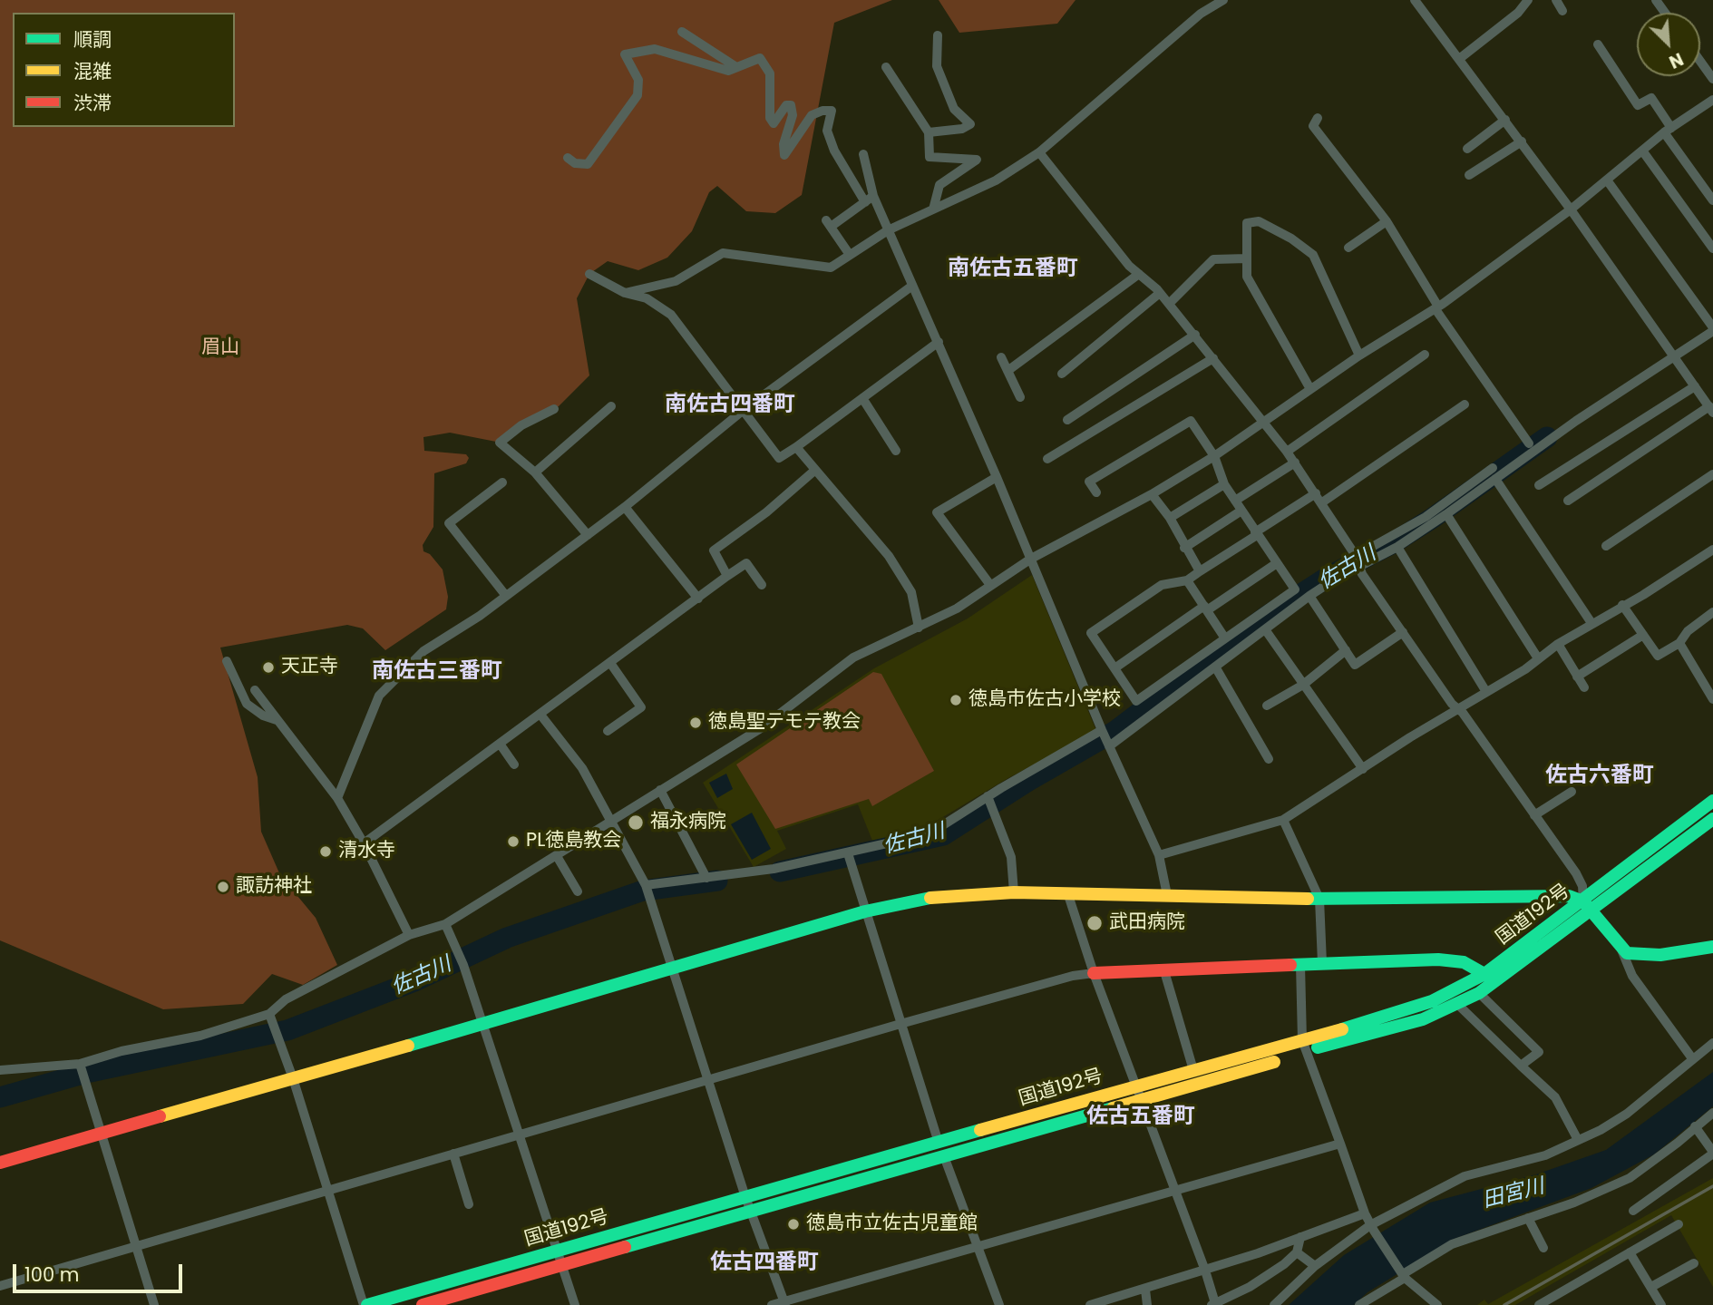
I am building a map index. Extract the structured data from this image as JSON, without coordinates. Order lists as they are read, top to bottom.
{
  "streets": {
    "main road": ["国道192号"]
  },
  "districts": [
    "南佐古五番町",
    "南佐古四番町",
    "南佐古三番町",
    "佐古六番町",
    "佐古五番町",
    "佐古四番町"
  ],
  "water": ["佐古川", "田宮川"],
  "parks": ["眉山"],
  "places": [
    "天正寺",
    "徳島市佐古小学校",
    "徳島聖テモテ教会",
    "福永病院",
    "PL徳島教会",
    "清水寺",
    "諏訪神社",
    "武田病院",
    "徳島市立佐古児童館"
  ],
  "legend": ["順調", "混雑", "渋滞"],
  "scale_bar": "100 m",
  "north": "bottom right"
}
